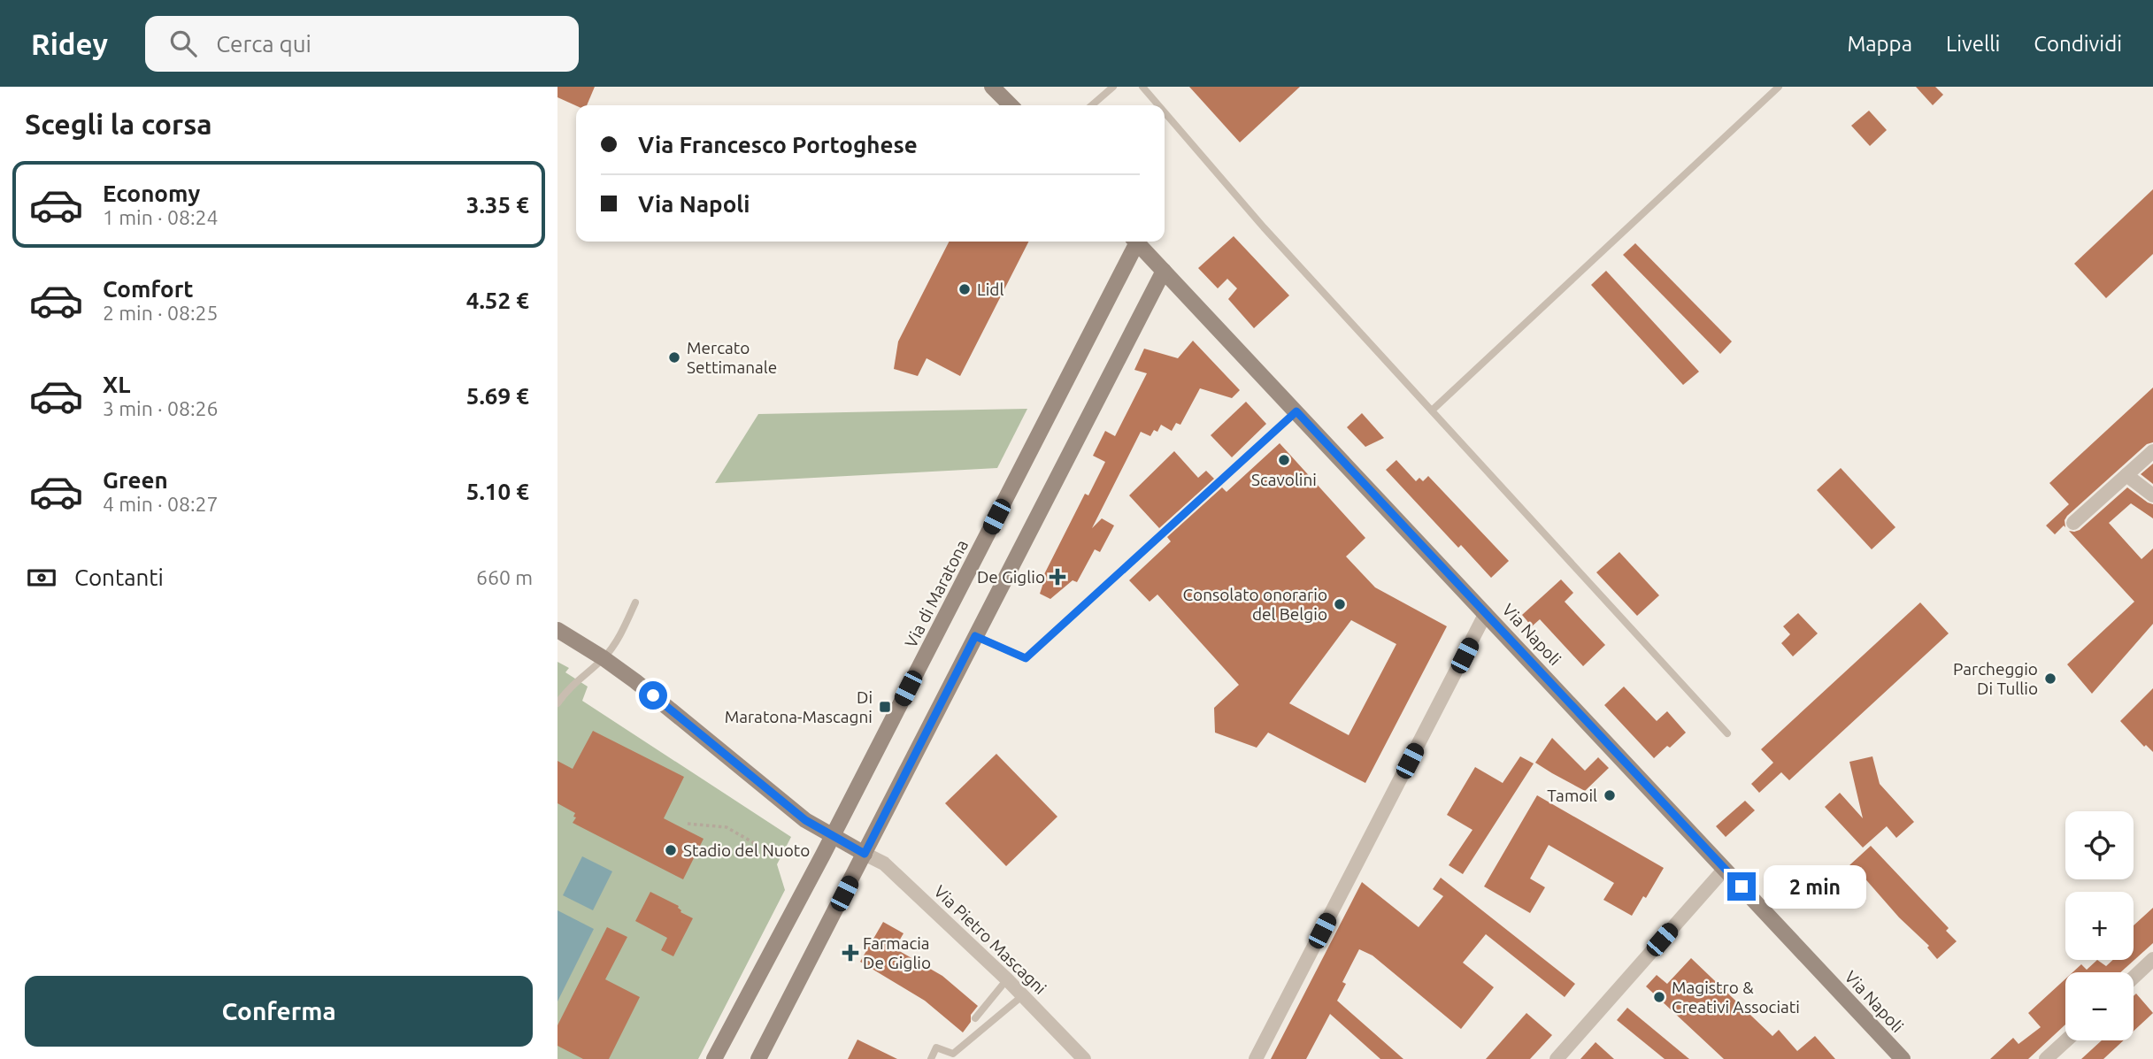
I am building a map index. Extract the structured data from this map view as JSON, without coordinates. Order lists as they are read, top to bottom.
{
  "streets": {
    "main road": ["Via di Maratona", "Via Napoli"],
    "street": ["Via Pietro Mascagni"]
  },
  "places": {
    "other": [
      "Lidl",
      "Mercato Settimanale",
      "Scavolini",
      "Consolato onorario del Belgio",
      "Parcheggio Di Tullio",
      "Tamoil",
      "Stadio del Nuoto",
      "Magistro & Creativi Associati"
    ],
    "health": ["De Giglio", "Farmacia De Giglio"],
    "transit": ["Di Maratona-Mascagni"]
  },
  "page": {
    "header": "Ridey",
    "search": "Cerca qui",
    "nav": ["Mappa", "Livelli", "Condividi"],
    "heading": "Scegli la corsa",
    "banner": ["Via Francesco Portoghese", "Via Napoli"],
    "list": [
      {
        "name": "Economy",
        "note": "1 min · 08:24",
        "value": "3.35 €"
      },
      {
        "name": "Comfort",
        "note": "2 min · 08:25",
        "value": "4.52 €"
      },
      {
        "name": "XL",
        "note": "3 min · 08:26",
        "value": "5.69 €"
      },
      {
        "name": "Green",
        "note": "4 min · 08:27",
        "value": "5.10 €"
      }
    ],
    "pay": ["Contanti", "660 m"],
    "map_buttons": ["+", "−"],
    "bubble": "2 min",
    "buttons": "Conferma"
  }
}
